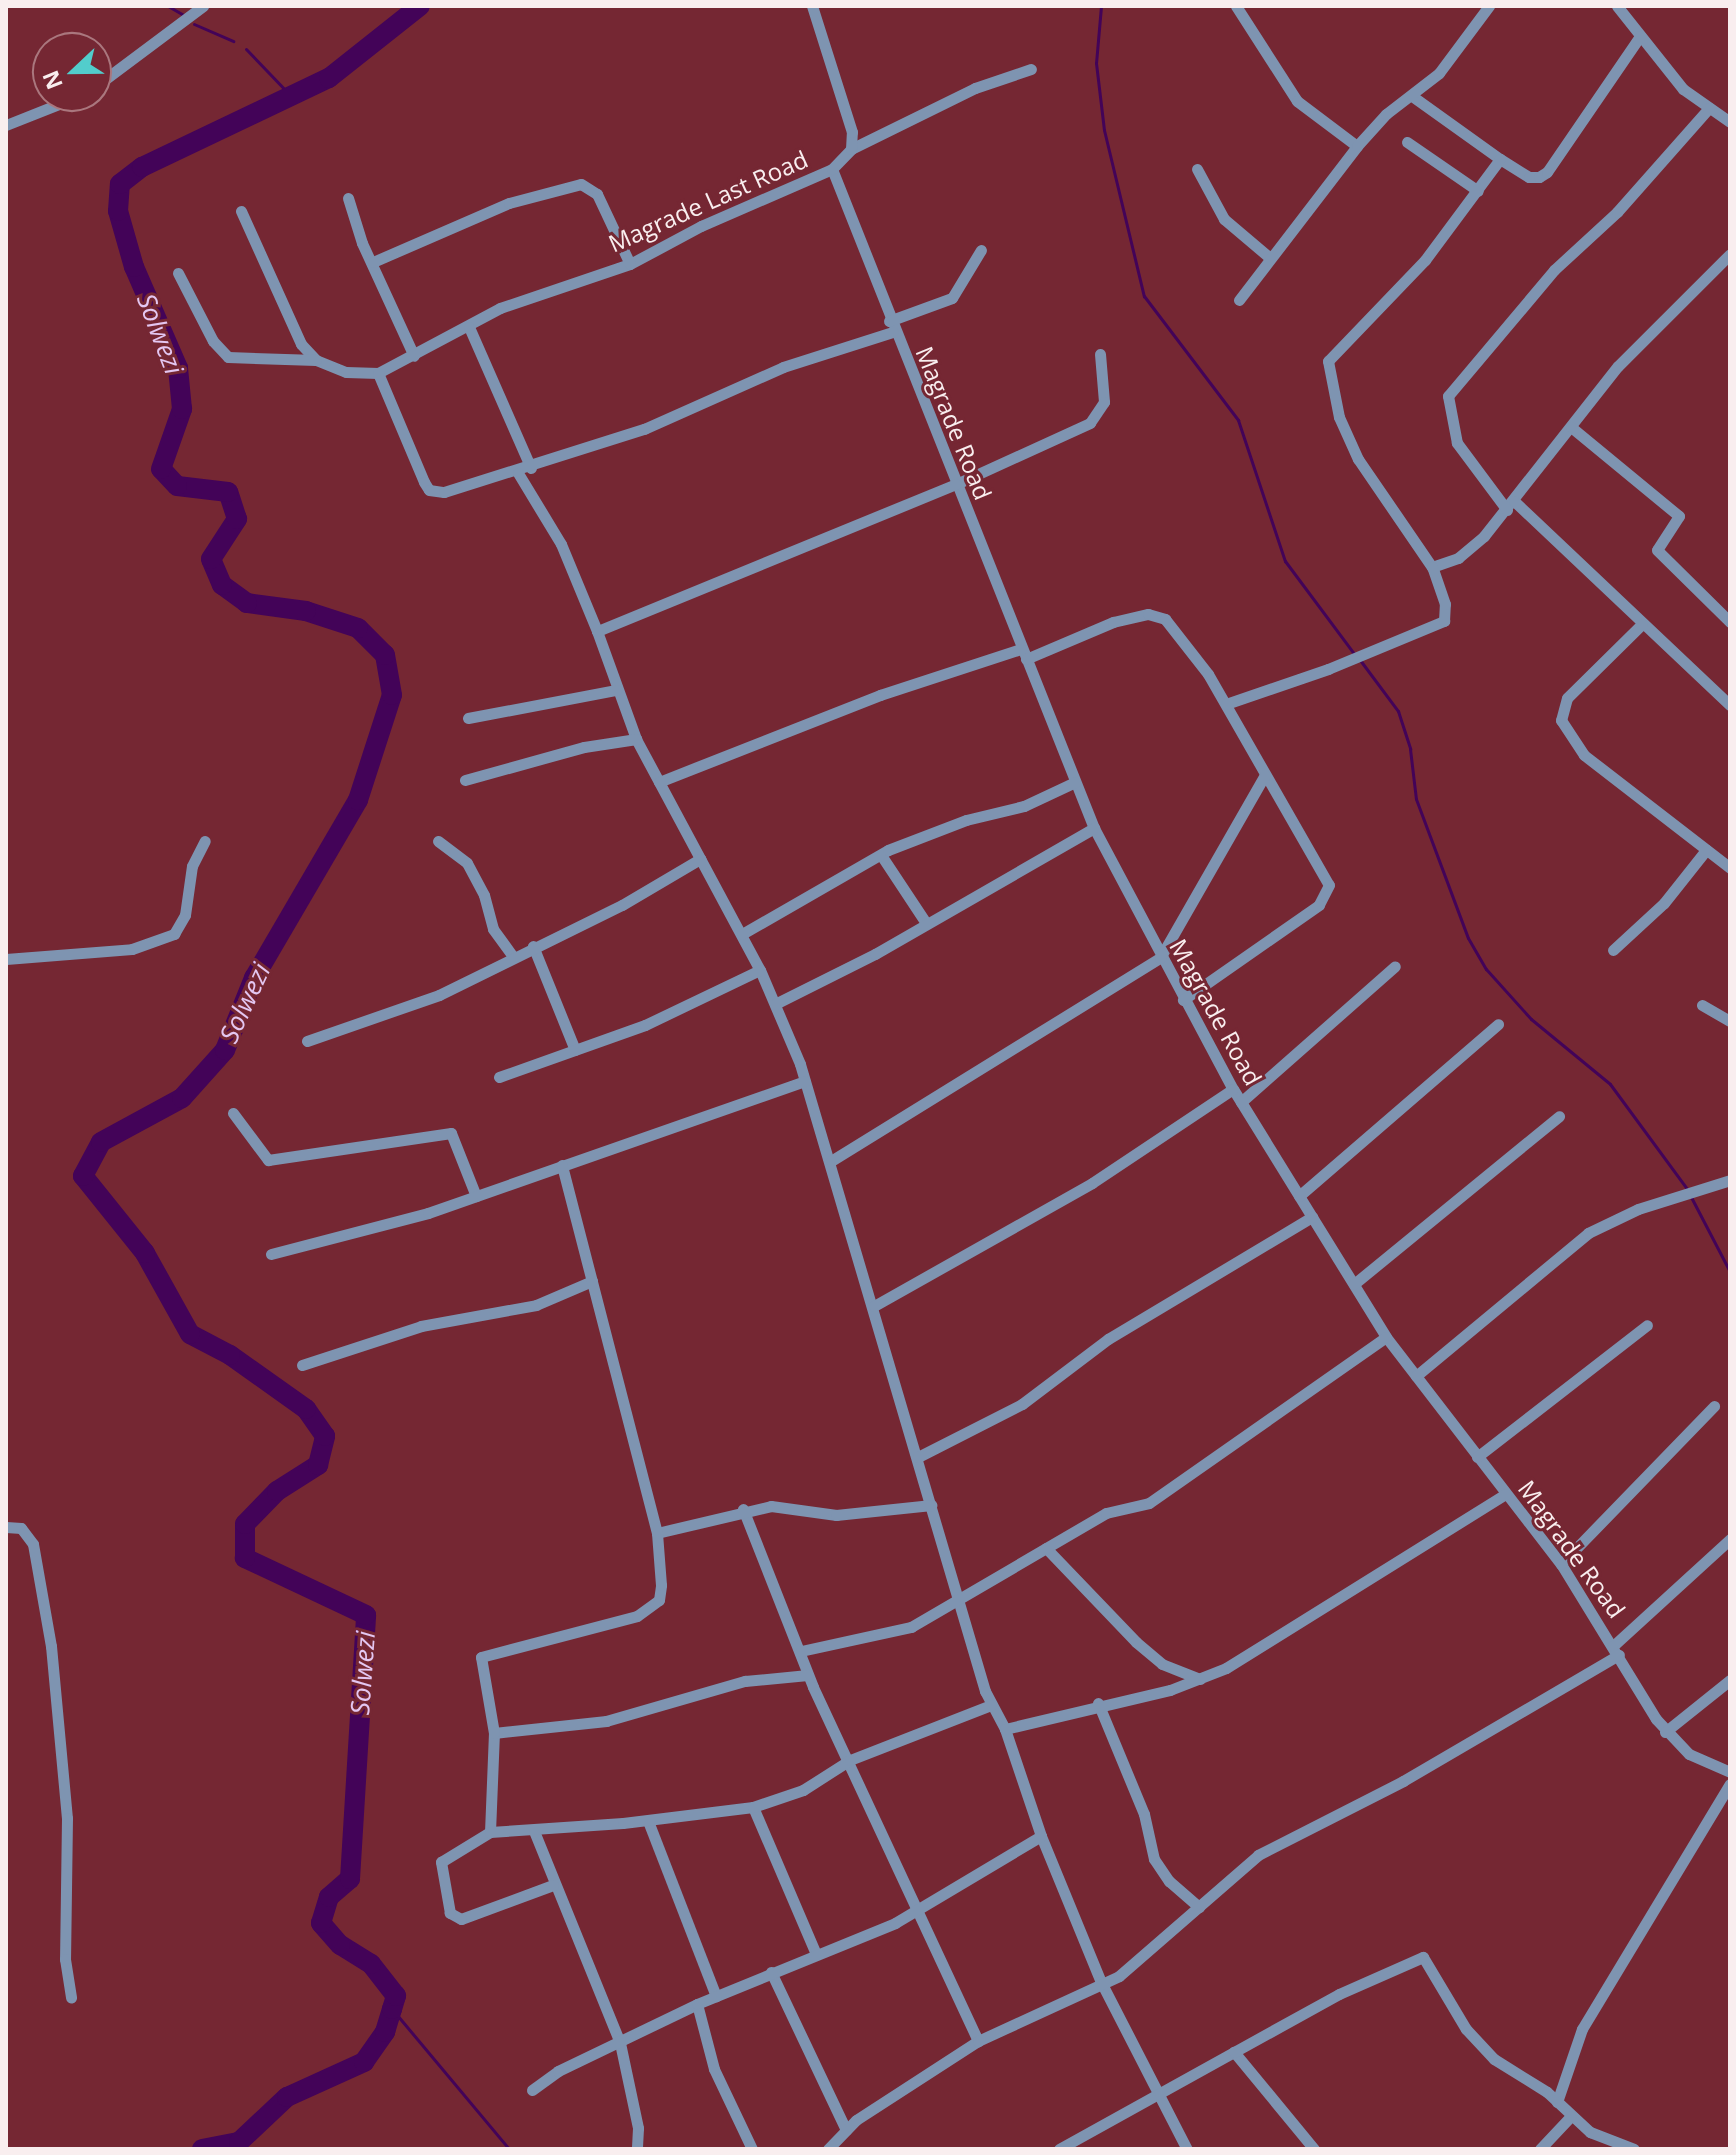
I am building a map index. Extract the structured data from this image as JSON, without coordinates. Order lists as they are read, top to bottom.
{
  "streets": {
    "street": ["Magrade Last Road", "Magrade Road"]
  },
  "crossings": [
    ["Magrade Last Road", "Magrade Road"]
  ],
  "water": ["Solwezi"],
  "north": "left"
}
